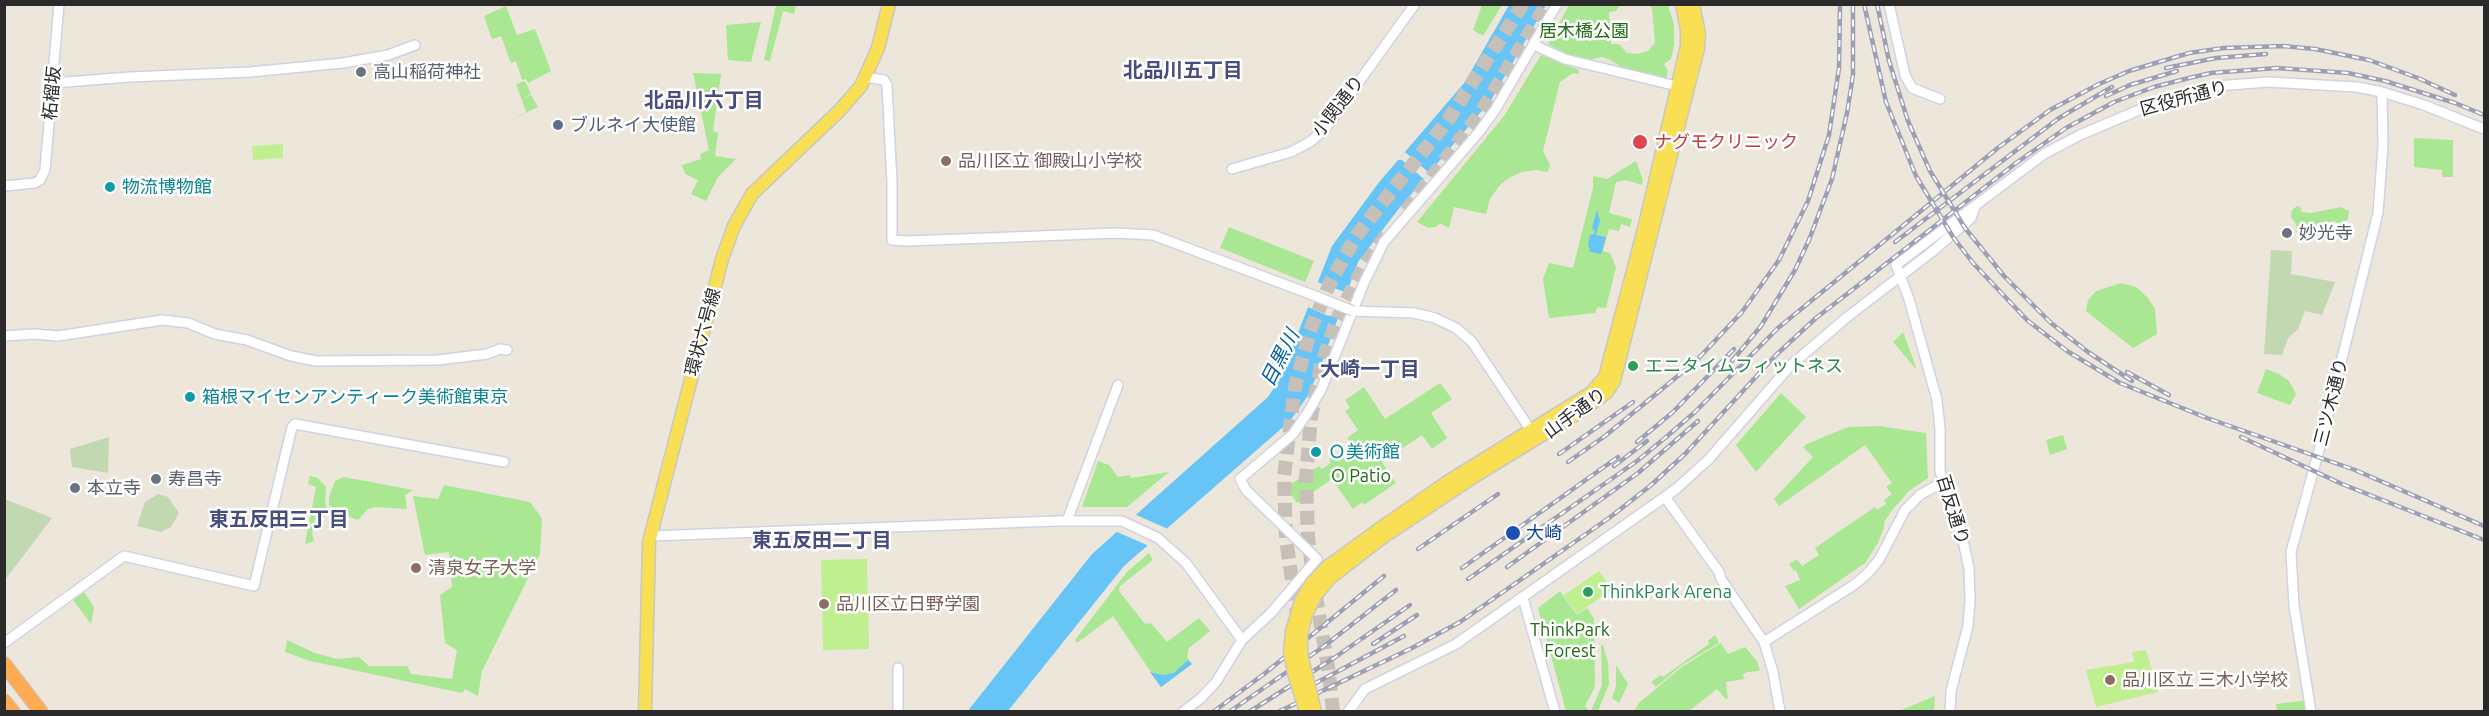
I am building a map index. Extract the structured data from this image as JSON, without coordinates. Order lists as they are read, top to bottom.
{
  "streets": {
    "main road": ["環状六号線", "山手通り"],
    "street": [
      "柘榴坂",
      "区役所通り",
      "小関通り",
      "三ツ木通り",
      "百反通り"
    ]
  },
  "crossings": [
    ["区役所通り", "三ツ木通り"],
    ["区役所通り", "百反通り"]
  ],
  "districts": [
    "北品川五丁目",
    "北品川六丁目",
    "大崎一丁目",
    "東五反田三丁目",
    "東五反田二丁目"
  ],
  "water": ["目黒川"],
  "parks": ["居木橋公園", "O Patio", "ThinkPark Forest"],
  "places": [
    "高山稲荷神社",
    "ブルネイ大使館",
    "ナグモクリニック",
    "品川区立 御殿山小学校",
    "物流博物館",
    "妙光寺",
    "エニタイムフィットネス",
    "箱根マイセンアンティーク美術館東京",
    "Ｏ美術館",
    "寿昌寺",
    "本立寺",
    "大崎",
    "清泉女子大学",
    "ThinkPark Arena",
    "品川区立日野学園",
    "品川区立 三木小学校"
  ]
}
